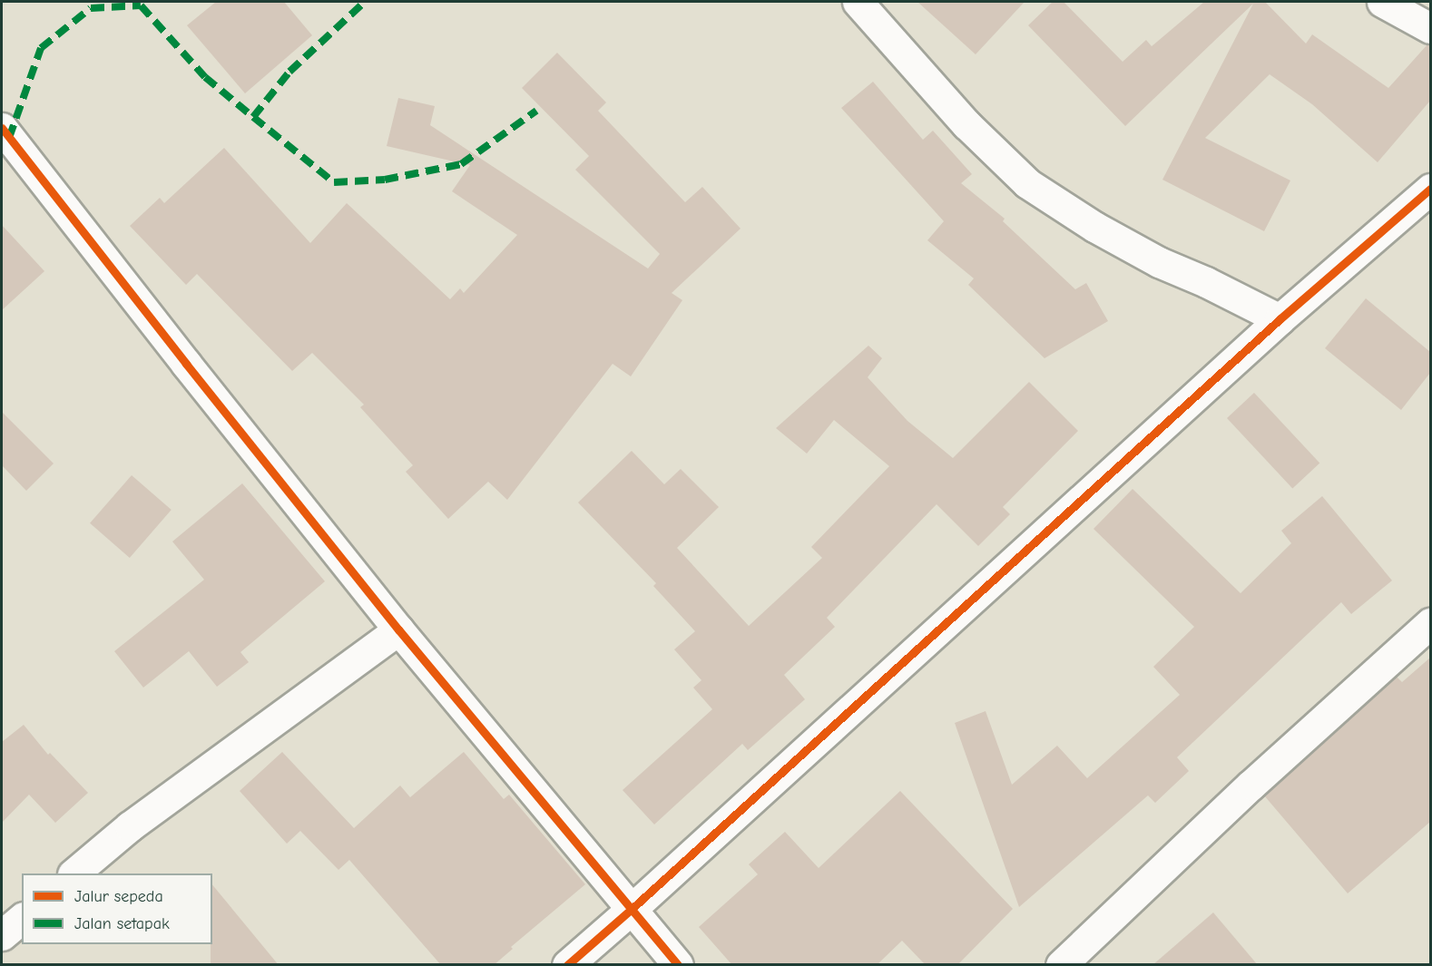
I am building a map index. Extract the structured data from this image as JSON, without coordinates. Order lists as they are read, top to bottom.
{
  "legend": ["Jalur sepeda", "Jalan setapak"]
}
